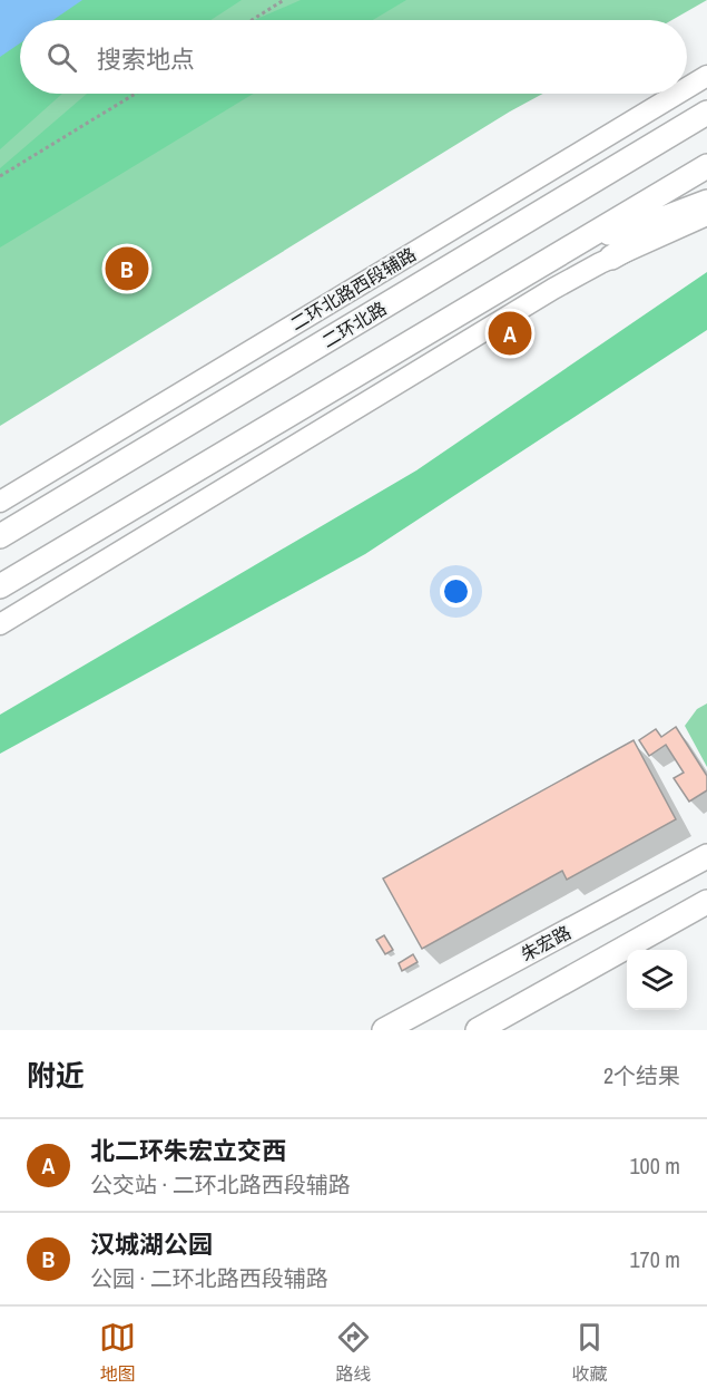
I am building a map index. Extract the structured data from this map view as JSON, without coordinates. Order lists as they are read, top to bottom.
{
  "streets": {
    "main road": ["二环北路西段辅路", "二环北路", "朱宏路"]
  },
  "page": {
    "search": "搜索地点",
    "pins": ["B", "A"],
    "heading": ["附近", "2个结果"],
    "list": [
      {
        "mark": "A",
        "name": "北二环朱宏立交西",
        "note": "公交站 · 二环北路西段辅路",
        "value": "100 m"
      },
      {
        "mark": "B",
        "name": "汉城湖公园",
        "note": "公园 · 二环北路西段辅路",
        "value": "170 m"
      }
    ],
    "nav": ["地图", "路线", "收藏"]
  }
}
